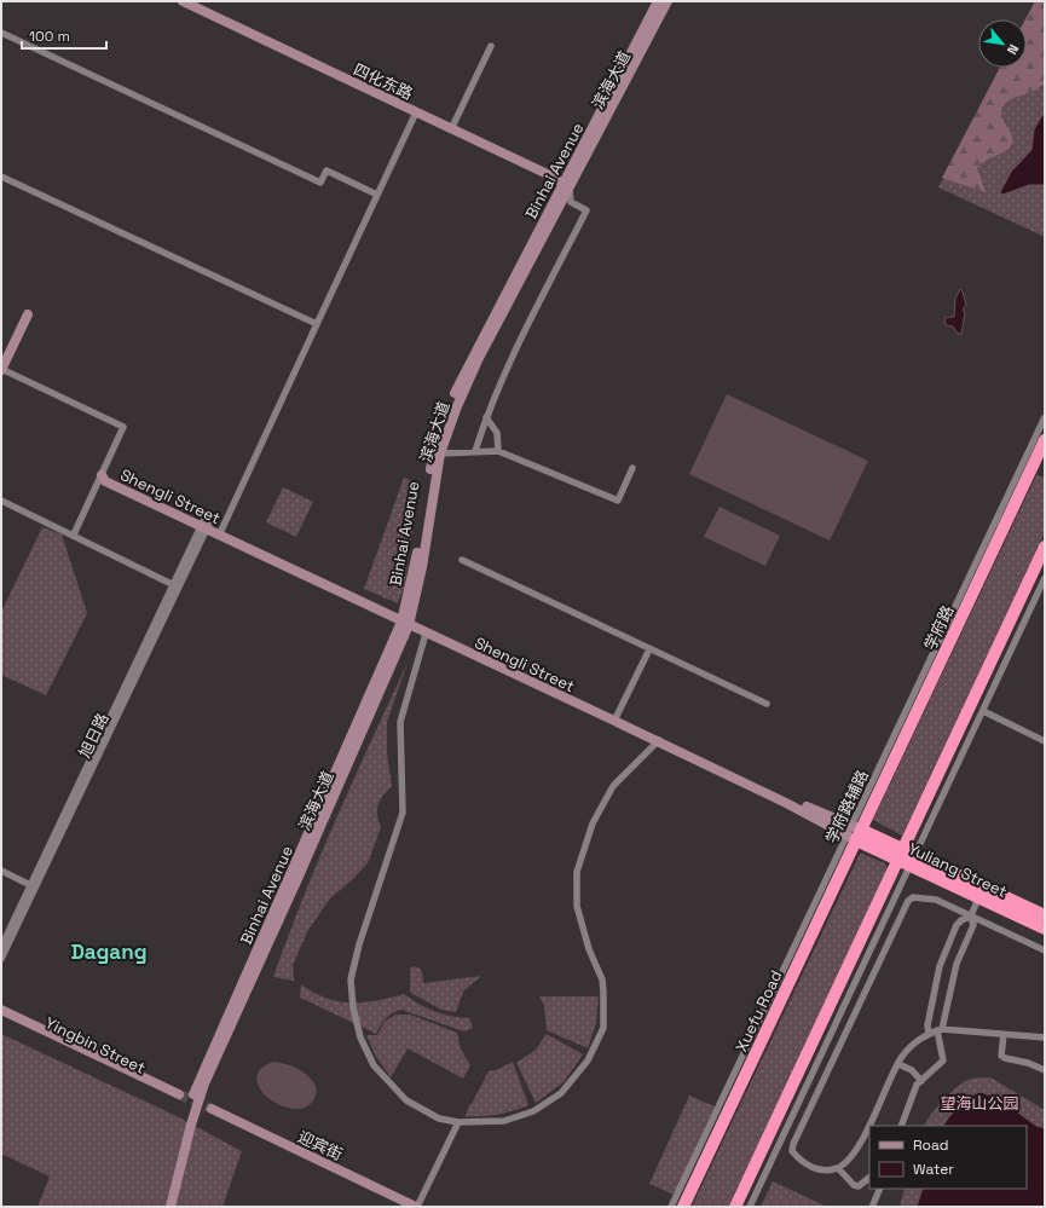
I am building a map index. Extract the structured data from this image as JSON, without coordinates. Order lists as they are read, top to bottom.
{
  "streets": {
    "highway": ["学府路", "Yuliang Street", "Xuefu Road"],
    "main road": [
      "滨海大道",
      "四化东路",
      "Binhai Avenue",
      "Shengli Street",
      "Yingbin Street",
      "迎宾街"
    ],
    "street": ["旭日路", "学府路辅路"]
  },
  "crossings": [
    ["滨海大道", "四化东路"],
    ["滨海大道", "Binhai Avenue"],
    ["滨海大道", "Shengli Street"],
    ["四化东路", "Binhai Avenue"],
    ["Binhai Avenue", "Shengli Street"],
    ["Shengli Street", "学府路"],
    ["Shengli Street", "旭日路"],
    ["Shengli Street", "学府路辅路"],
    ["Shengli Street", "Yuliang Street"],
    ["Shengli Street", "Xuefu Road"],
    ["学府路", "学府路辅路"],
    ["学府路", "Yuliang Street"],
    ["学府路", "Xuefu Road"],
    ["学府路辅路", "Yuliang Street"],
    ["学府路辅路", "Xuefu Road"],
    ["Yuliang Street", "Xuefu Road"]
  ],
  "districts": ["Dagang"],
  "parks": ["望海山公园"],
  "legend": ["Road", "Water"],
  "scale_bar": "100 m",
  "north": "bottom right"
}
